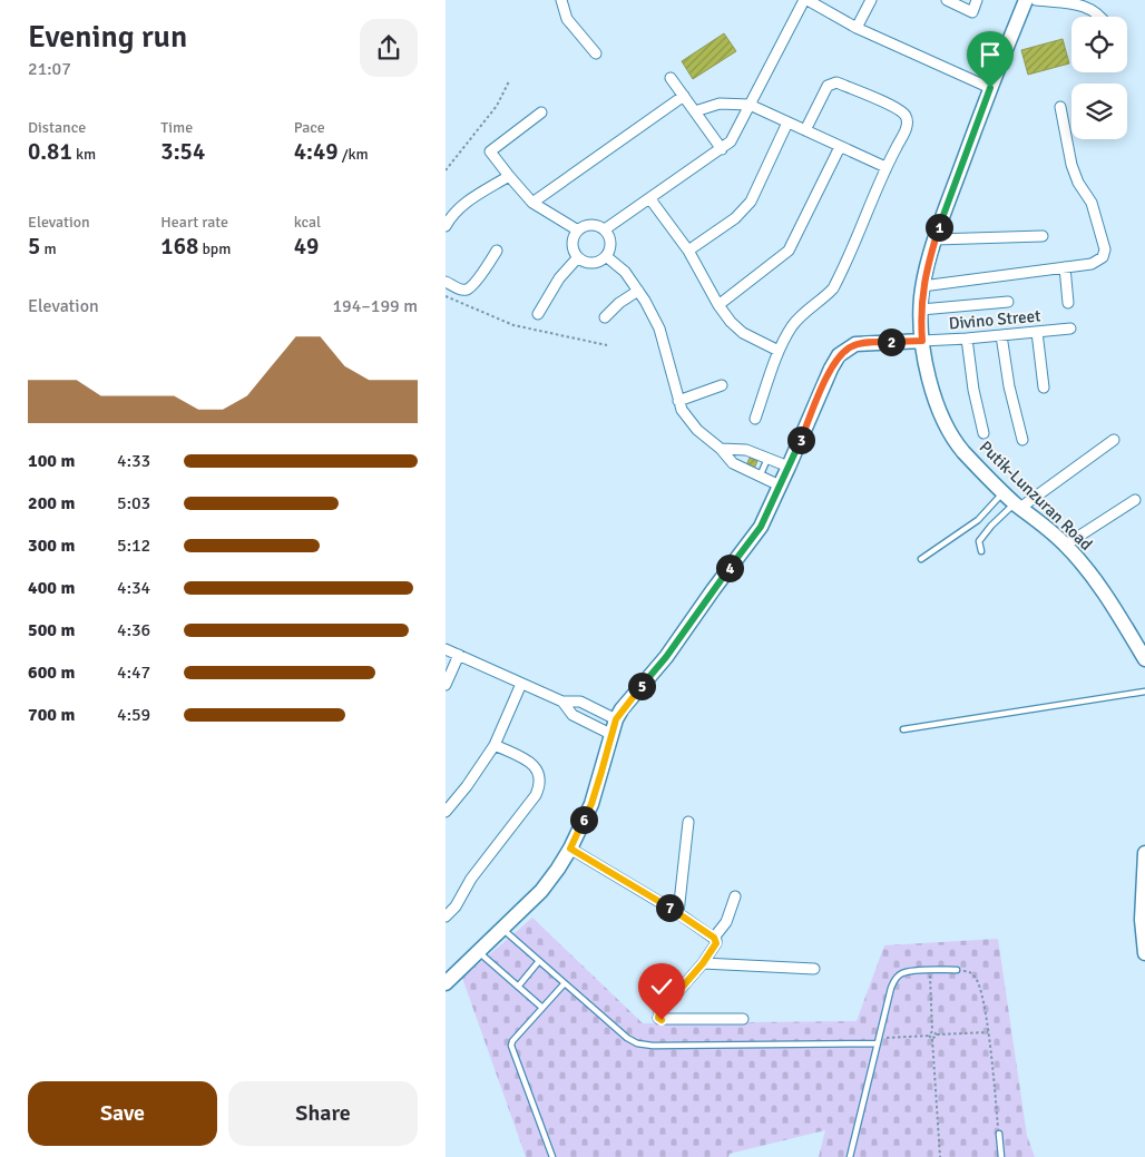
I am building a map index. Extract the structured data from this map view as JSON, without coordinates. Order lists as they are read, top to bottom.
{
  "streets": {
    "street": ["Divino Street", "Putik-Lunzuran Road"]
  },
  "crossings": [
    ["Divino Street", "Putik-Lunzuran Road"]
  ],
  "page": {
    "heading": ["Evening run", "21:07"],
    "stats": [
      ["Distance", "0.81 km"],
      ["Time", "3:54"],
      ["Pace", "4:49 /km"],
      ["Elevation", "5 m"],
      ["Heart rate", "168 bpm"],
      ["kcal", "49"]
    ],
    "pins": [
      "1",
      "2",
      "3",
      "4",
      "5",
      "6",
      "7"
    ],
    "chart": ["Elevation", "194–199 m"],
    "list": [
      {
        "name": "100 m",
        "note": "4:33"
      },
      {
        "name": "200 m",
        "note": "5:03"
      },
      {
        "name": "300 m",
        "note": "5:12"
      },
      {
        "name": "400 m",
        "note": "4:34"
      },
      {
        "name": "500 m",
        "note": "4:36"
      },
      {
        "name": "600 m",
        "note": "4:47"
      },
      {
        "name": "700 m",
        "note": "4:59"
      }
    ],
    "buttons": ["Save", "Share"]
  }
}
